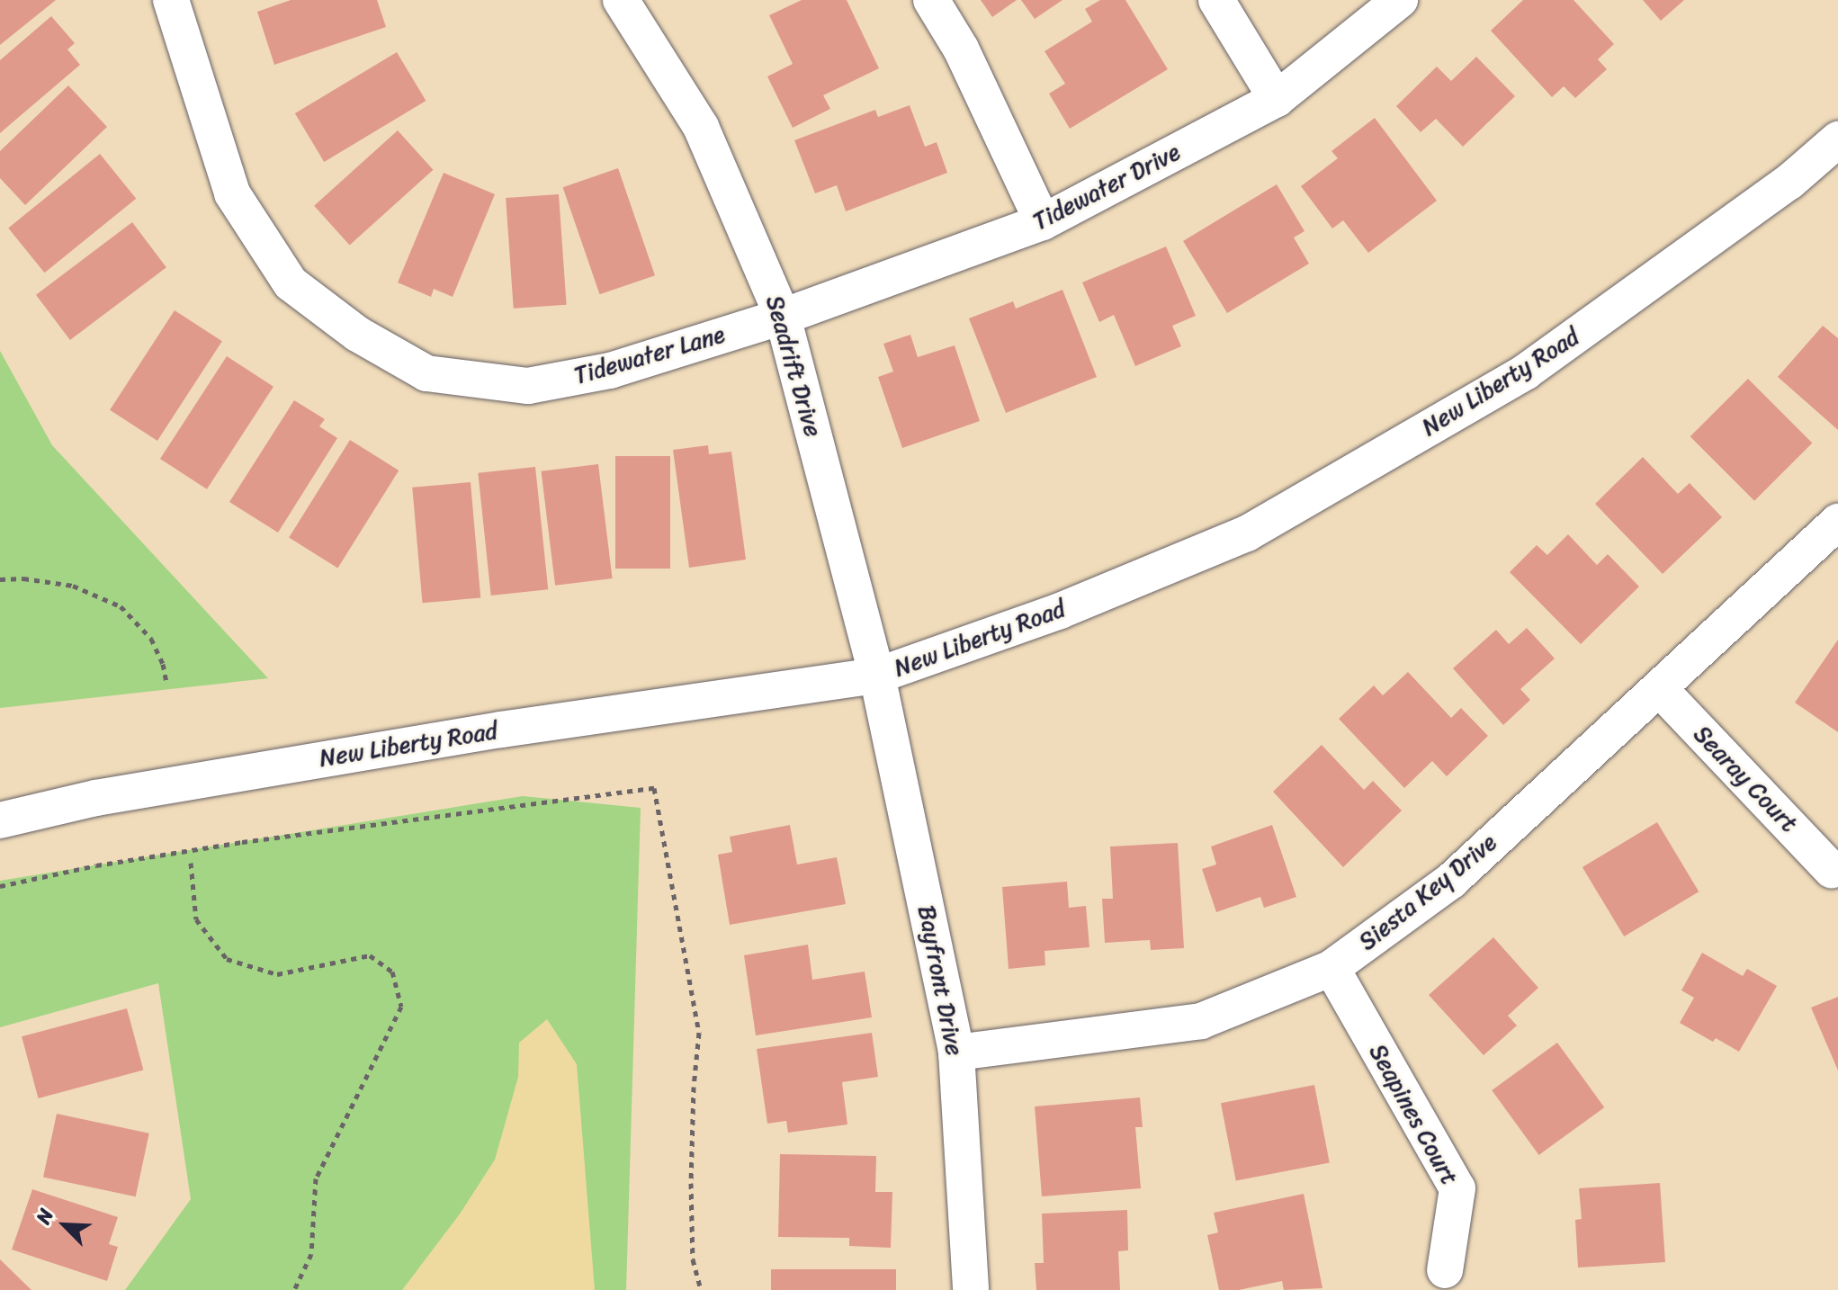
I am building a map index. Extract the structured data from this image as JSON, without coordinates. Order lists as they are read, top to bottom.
{
  "streets": {
    "street": [
      "Tidewater Drive",
      "Tidewater Lane",
      "Seadrift Drive",
      "New Liberty Road",
      "Searay Court",
      "Siesta Key Drive",
      "Bayfront Drive",
      "Seapines Court"
    ]
  },
  "crossings": [
    ["Tidewater Drive", "Tidewater Lane"],
    ["Tidewater Drive", "Seadrift Drive"],
    ["Tidewater Lane", "Seadrift Drive"],
    ["Seadrift Drive", "New Liberty Road"],
    ["Seadrift Drive", "Bayfront Drive"],
    ["New Liberty Road", "Bayfront Drive"],
    ["Searay Court", "Siesta Key Drive"],
    ["Siesta Key Drive", "Bayfront Drive"],
    ["Siesta Key Drive", "Seapines Court"]
  ],
  "north": "top left"
}
